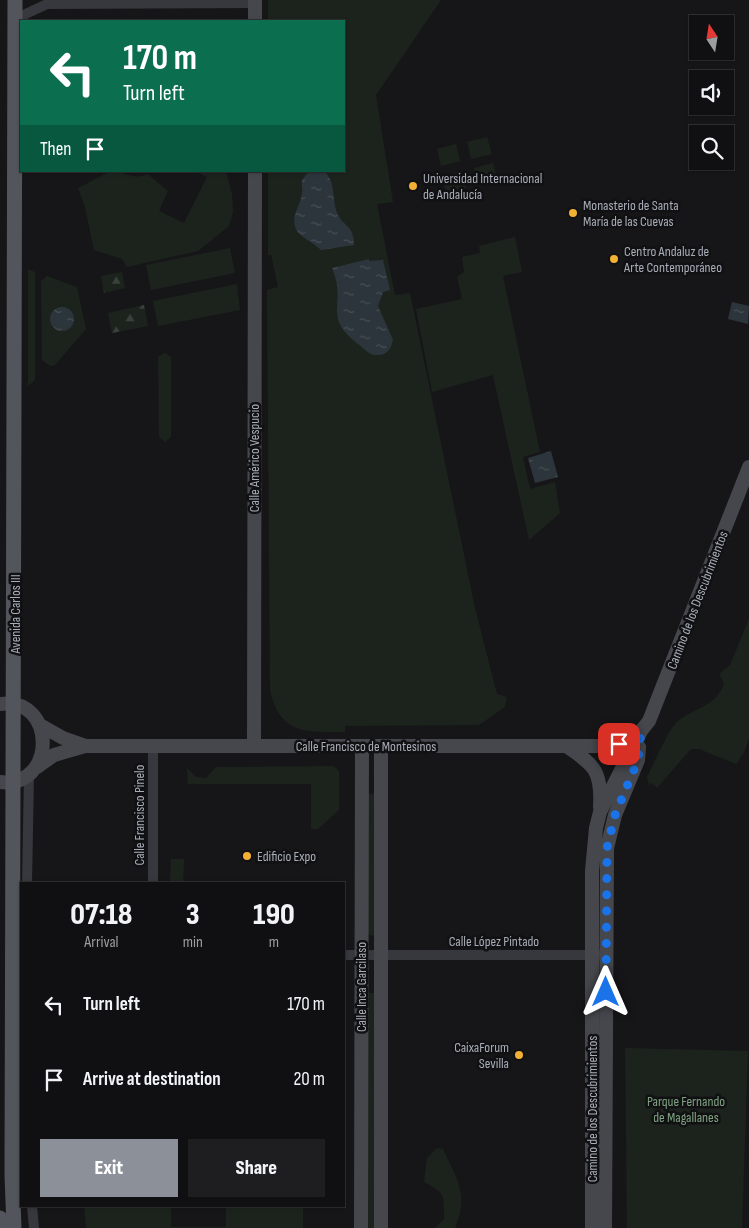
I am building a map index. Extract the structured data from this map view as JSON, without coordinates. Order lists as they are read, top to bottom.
{
  "streets": {
    "main road": ["Avenida Carlos III"],
    "street": [
      "Calle Américo Vespucio",
      "Camino de los Descubrimientos",
      "Calle Francisco de Montesinos",
      "Calle Francisco Pinelo",
      "Calle López Pintado",
      "Calle Inca Garcilaso"
    ]
  },
  "crossings": [
    ["Calle Américo Vespucio", "Calle Francisco de Montesinos"],
    ["Camino de los Descubrimientos", "Calle Francisco de Montesinos"],
    ["Camino de los Descubrimientos", "Calle López Pintado"],
    ["Avenida Carlos III", "Calle Francisco de Montesinos"],
    ["Calle Francisco de Montesinos", "Calle Francisco Pinelo"],
    ["Calle Francisco de Montesinos", "Calle Inca Garcilaso"],
    ["Calle López Pintado", "Calle Inca Garcilaso"]
  ],
  "parks": ["Parque Fernando de Magallanes"],
  "places": [
    "Universidad Internacional de Andalucía",
    "Monasterio de Santa María de las Cuevas",
    "Centro Andaluz de Arte Contemporáneo",
    "Edificio Expo",
    "CaixaForum Sevilla"
  ],
  "north": "top",
  "page": {
    "turn": ["170 m", "Turn left"],
    "then": "Then",
    "eta": [
      "07:18",
      "Arrival",
      "3",
      "min",
      "190",
      "m"
    ],
    "list": [
      {
        "name": "Turn left",
        "value": "170 m"
      },
      {
        "name": "Arrive at destination",
        "value": "20 m"
      }
    ],
    "buttons": ["Exit", "Share"]
  }
}
